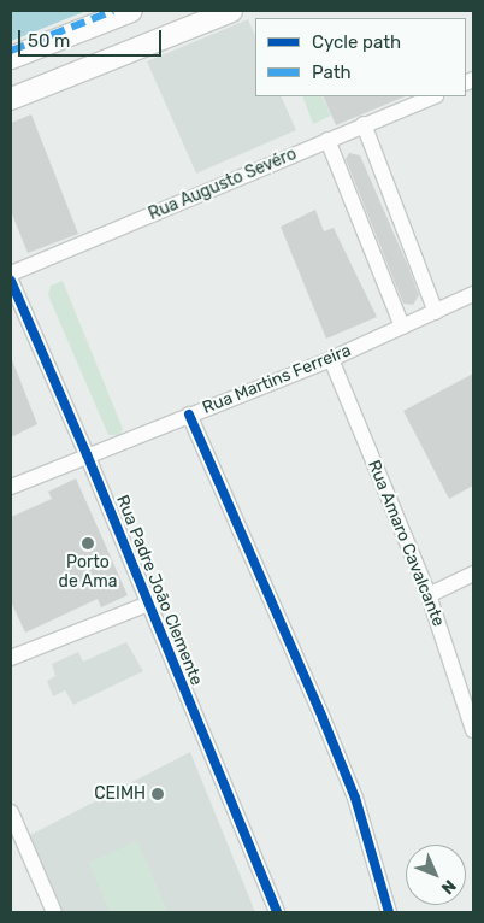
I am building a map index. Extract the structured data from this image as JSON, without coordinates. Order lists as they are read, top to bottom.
{
  "streets": {
    "street": [
      "Rua Augusto Sevéro",
      "Rua Martins Ferreira",
      "Rua Amaro Cavalcante",
      "Rua Padre João Clemente"
    ]
  },
  "crossings": [
    ["Rua Martins Ferreira", "Rua Amaro Cavalcante"],
    ["Rua Martins Ferreira", "Rua Padre João Clemente"]
  ],
  "places": ["Porto de Ama", "CEIMH"],
  "legend": ["Cycle path", "Path"],
  "scale_bar": "50 m",
  "north": "bottom right"
}
